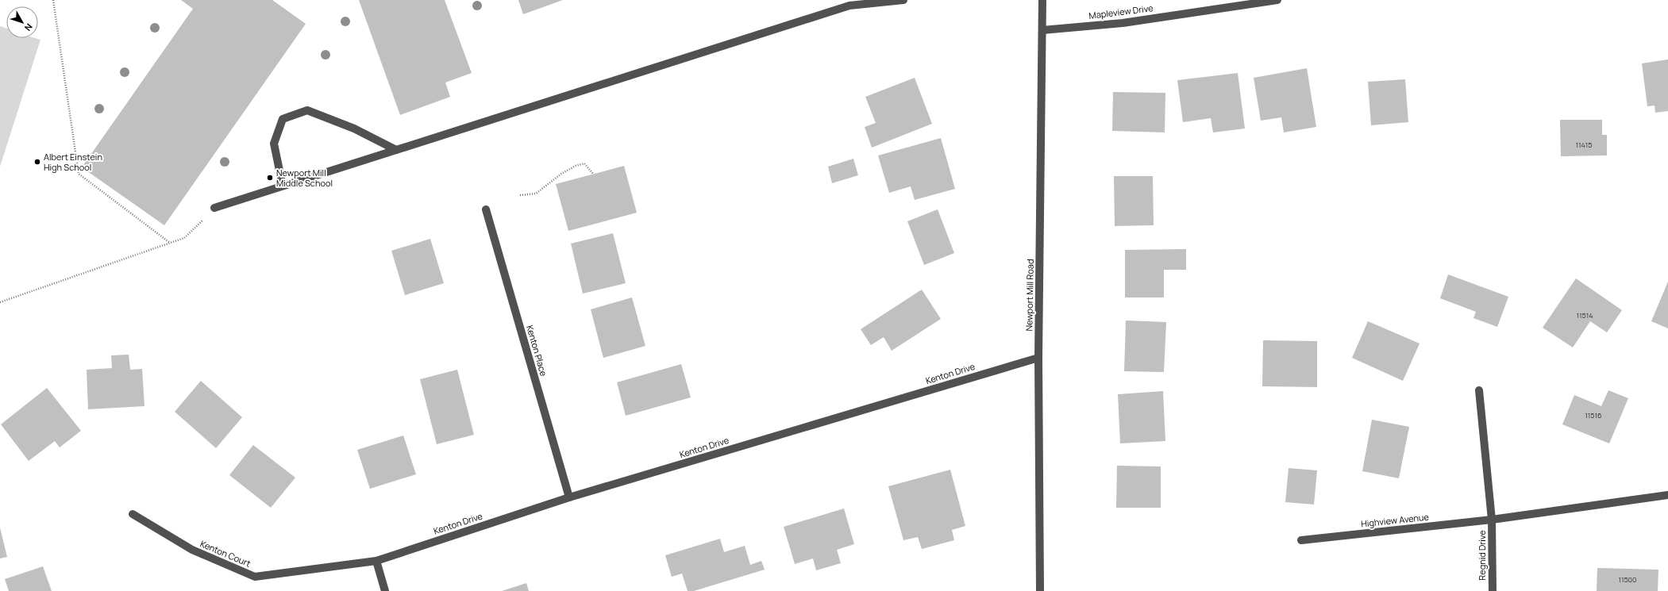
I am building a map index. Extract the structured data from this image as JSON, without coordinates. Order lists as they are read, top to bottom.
{
  "streets": {
    "street": [
      "Mapleview Drive",
      "Newport Mill Road",
      "Kenton Place",
      "Kenton Drive",
      "Highview Avenue",
      "Kenton Court",
      "Regnid Drive"
    ]
  },
  "crossings": [
    ["Mapleview Drive", "Newport Mill Road"],
    ["Newport Mill Road", "Kenton Drive"],
    ["Kenton Place", "Kenton Drive"],
    ["Kenton Drive", "Kenton Court"],
    ["Highview Avenue", "Regnid Drive"]
  ],
  "places": ["Albert Einstein High School", "Newport Mill Middle School"],
  "house_numbers": [
    "11415",
    "11514",
    "11516",
    "11500"
  ],
  "north": "bottom right"
}
